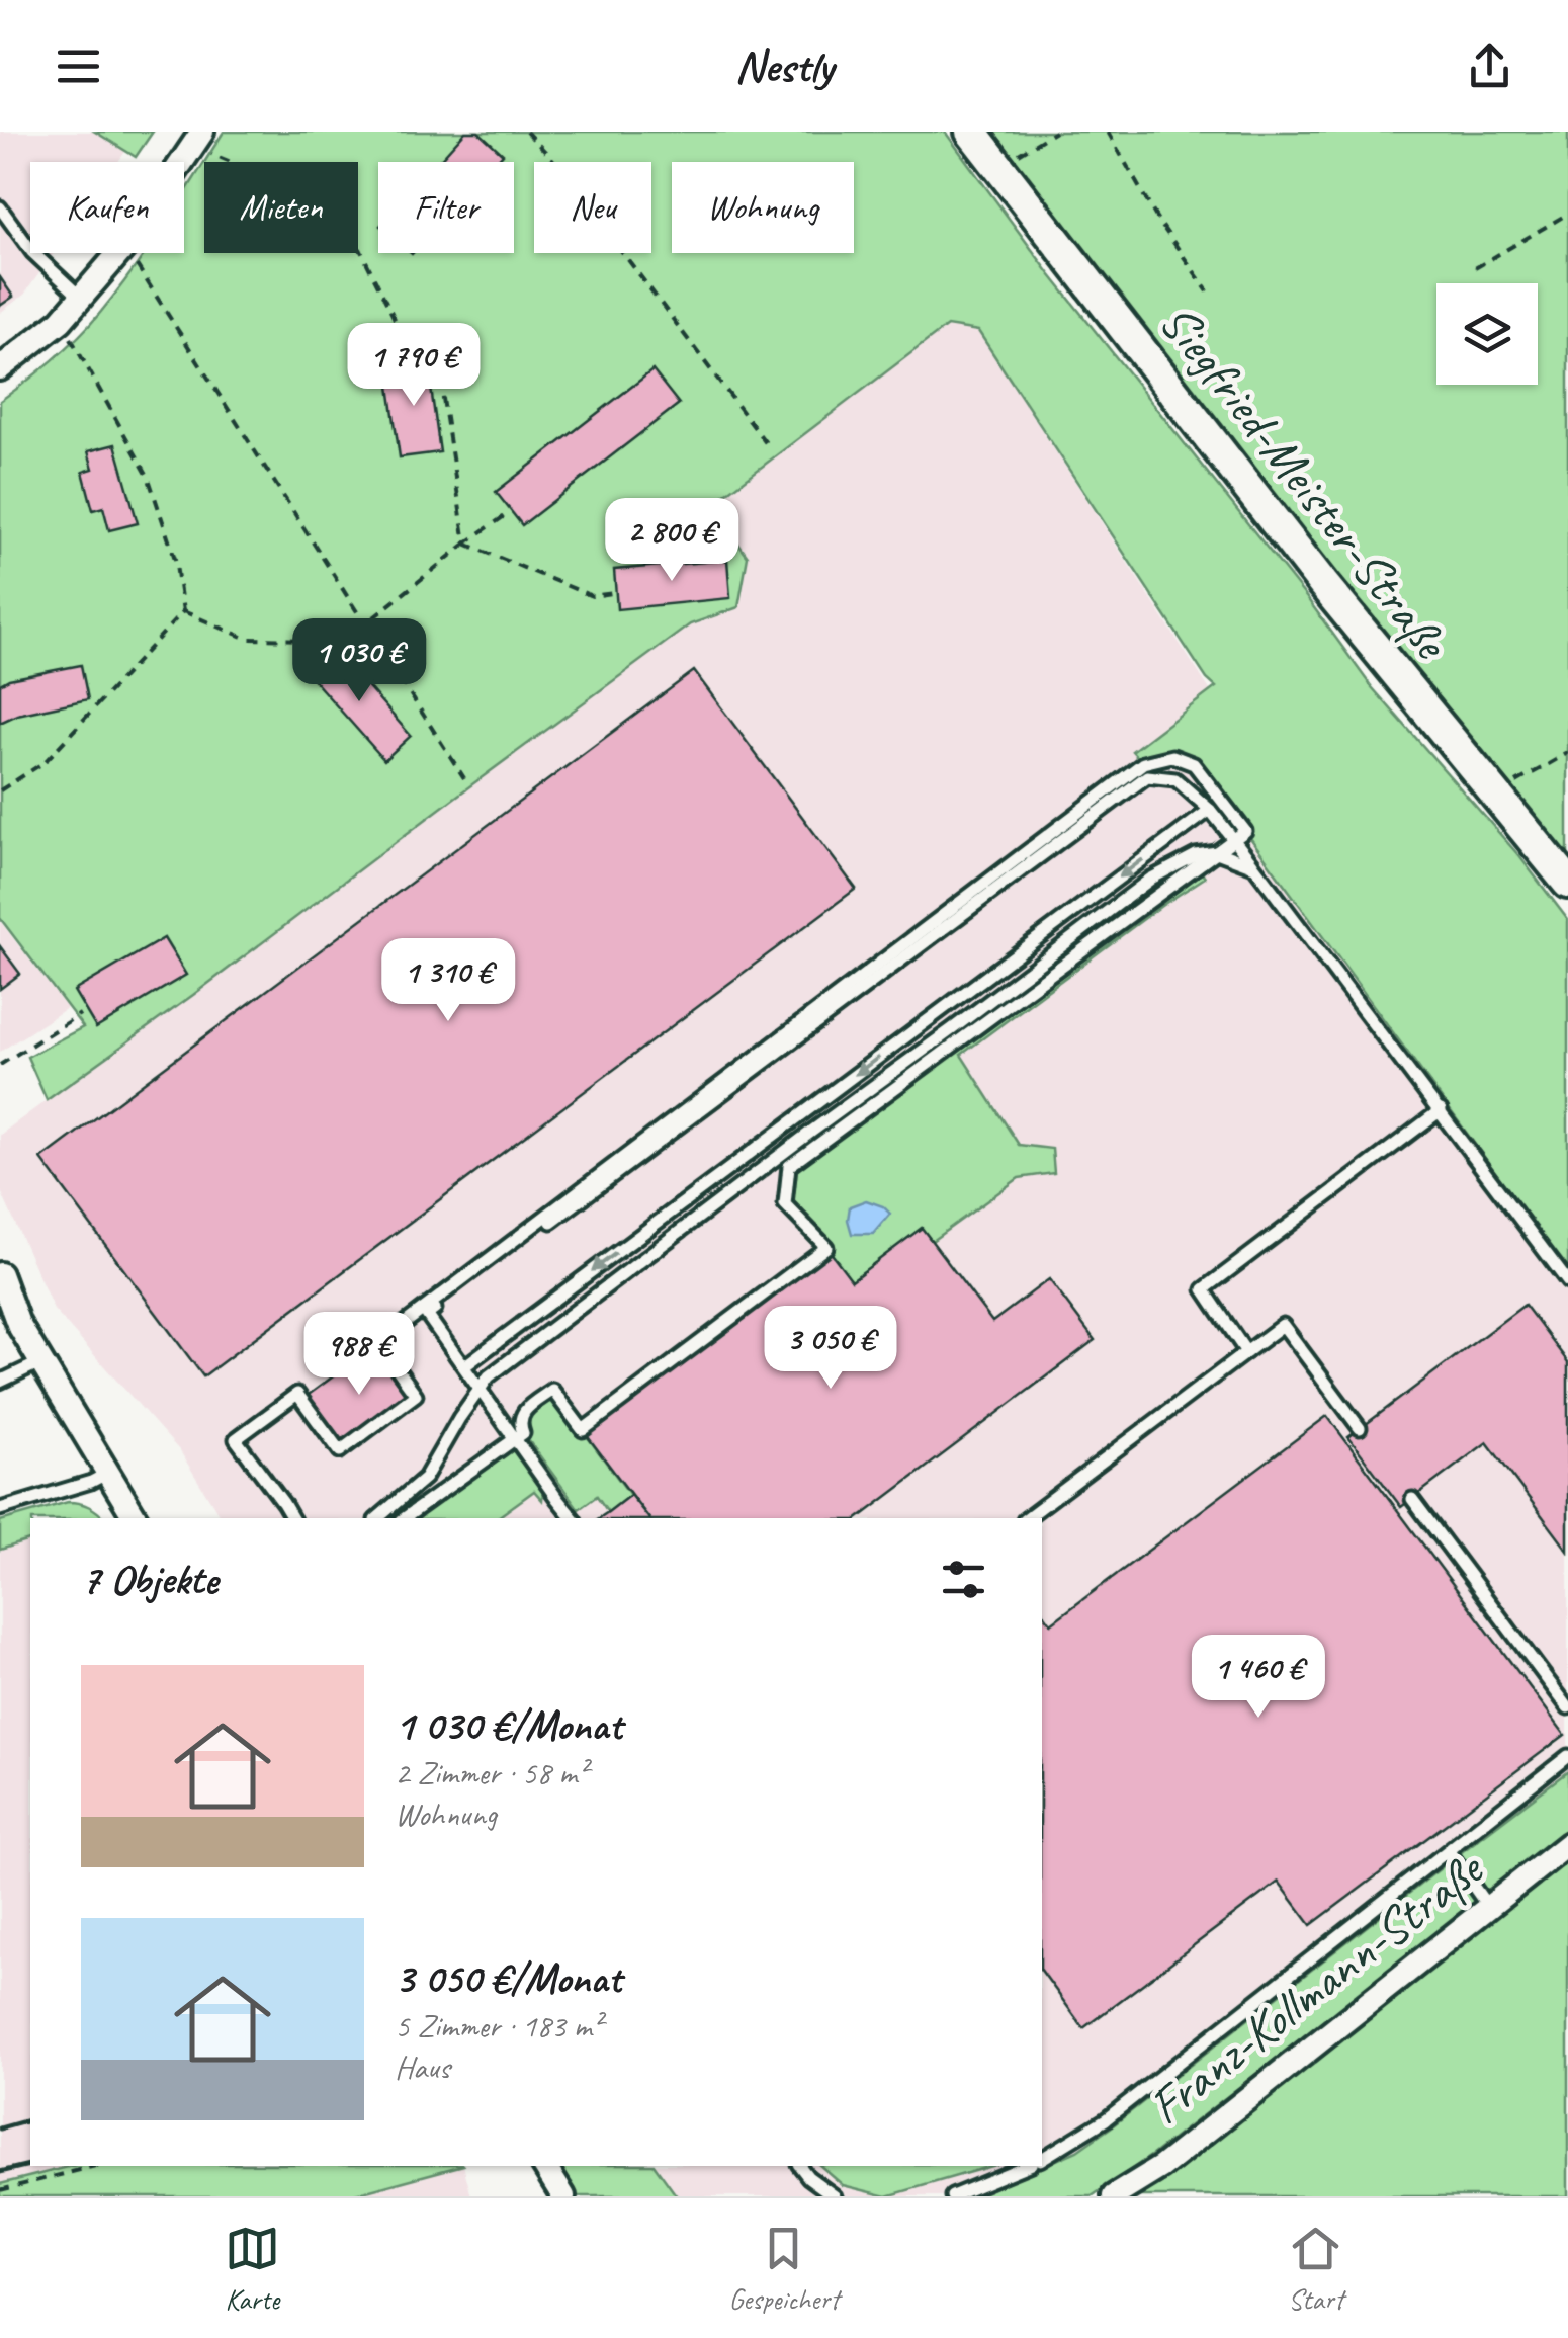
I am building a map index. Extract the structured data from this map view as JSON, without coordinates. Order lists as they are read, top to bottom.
{
  "streets": {
    "street": ["Siegfried-Meister-Straße", "Franz-Kollmann-Straße"]
  },
  "page": {
    "header": "Nestly",
    "chip": [
      "Kaufen",
      "Mieten",
      "Filter",
      "Neu",
      "Wohnung"
    ],
    "price": [
      "1 790 €",
      "2 800 €",
      "1 030 €",
      "1 310 €",
      "3 050 €",
      "988 €",
      "1 460 €"
    ],
    "heading": "7 Objekte",
    "list": [
      {
        "name": "1 030 €/Monat",
        "note": "2 Zimmer · 58 m² · Wohnung"
      },
      {
        "name": "3 050 €/Monat",
        "note": "5 Zimmer · 183 m² · Haus"
      }
    ],
    "tabs": ["Karte", "Gespeichert", "Start"]
  }
}
